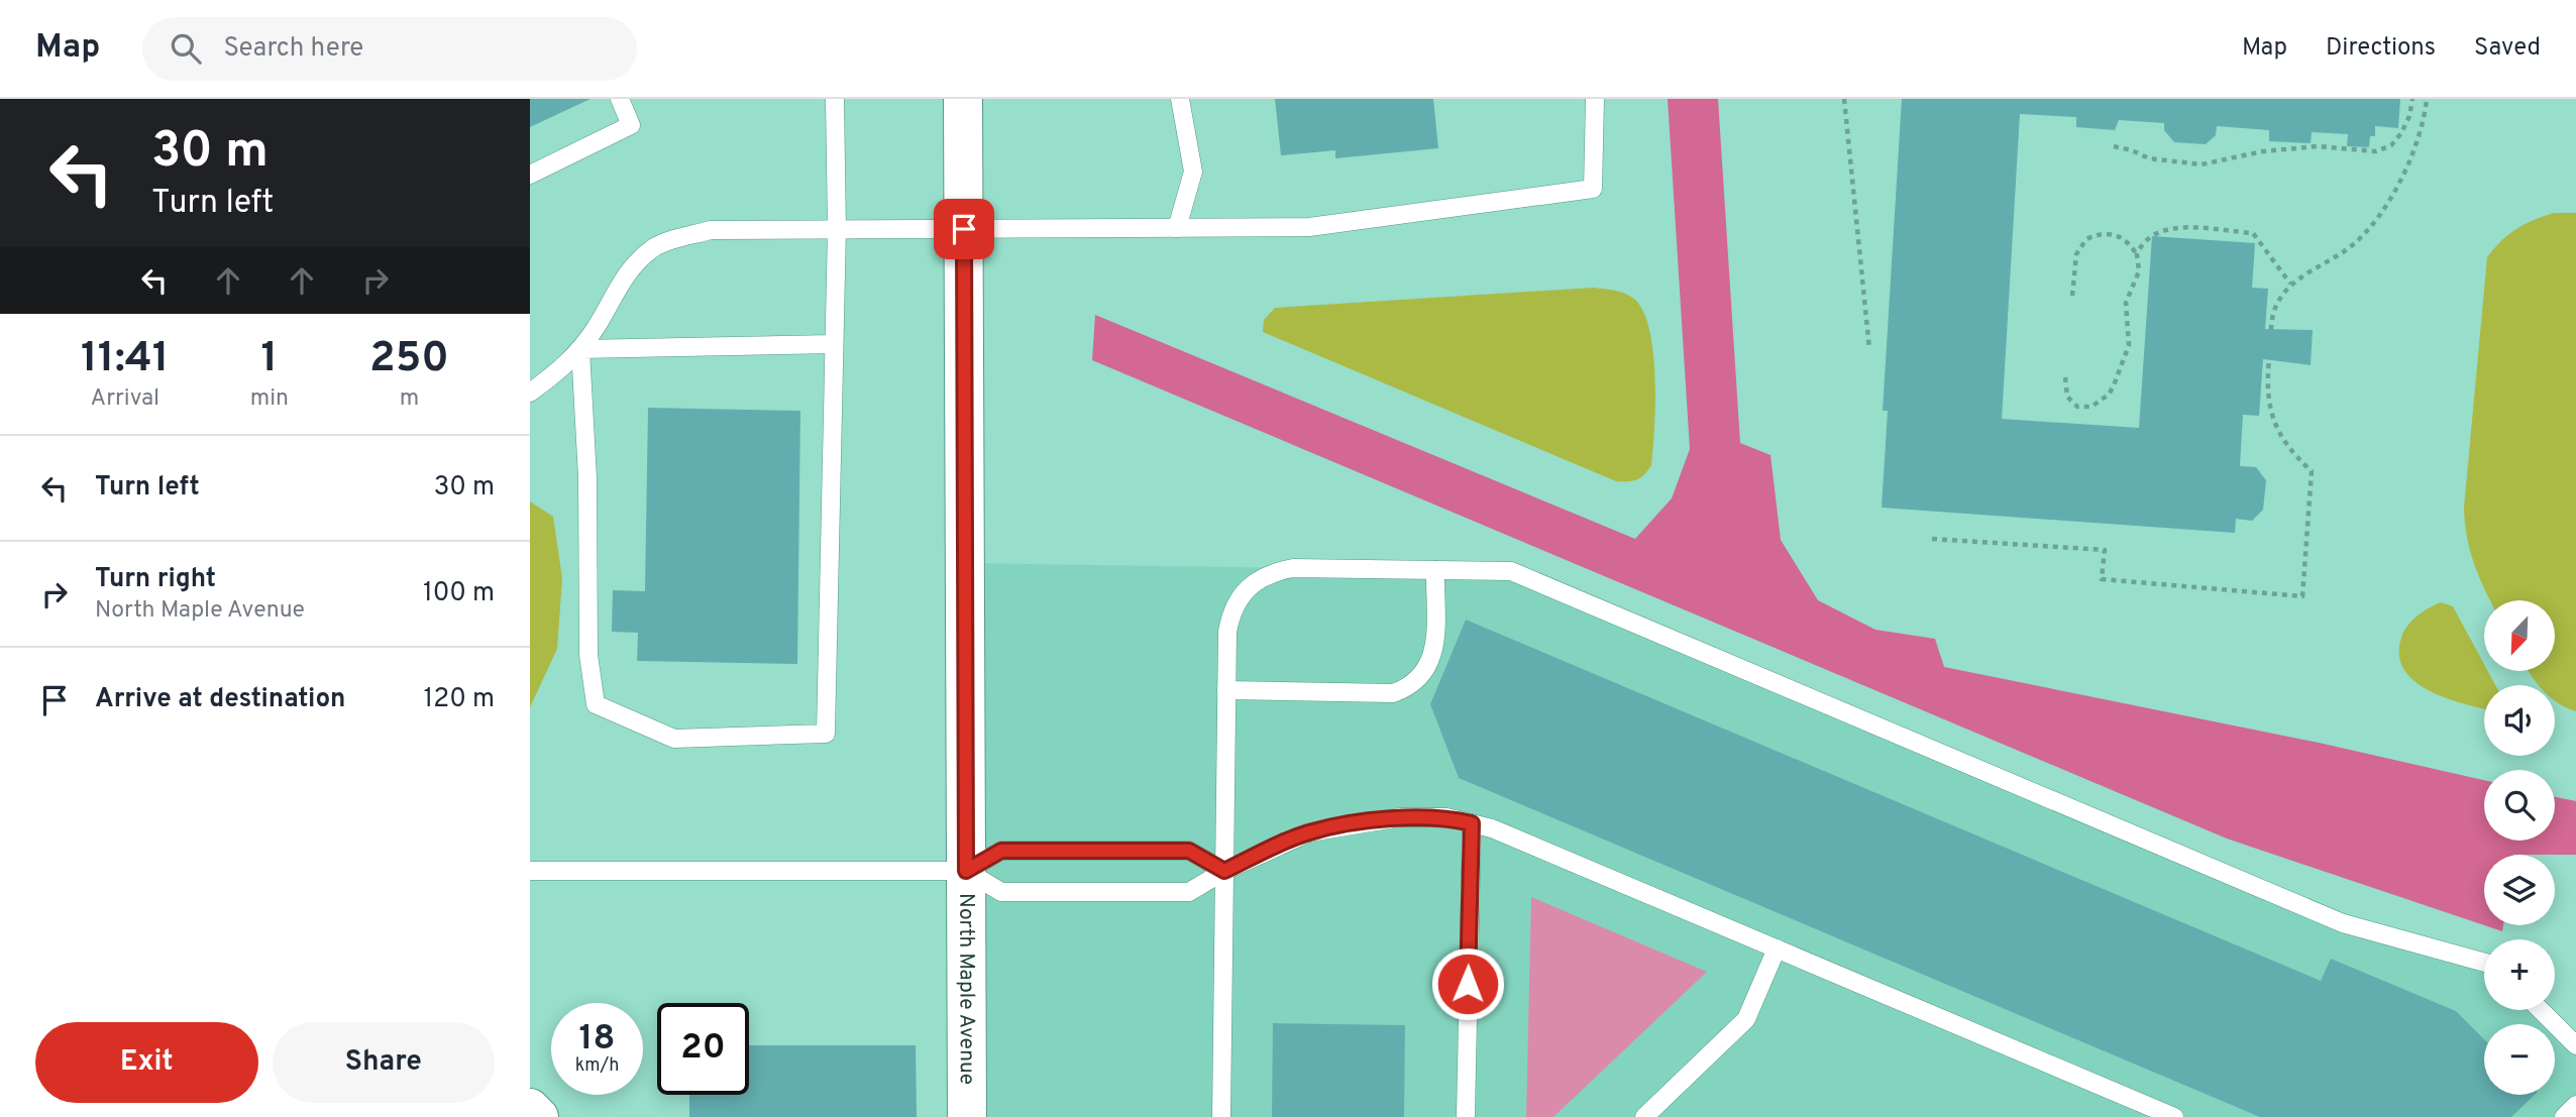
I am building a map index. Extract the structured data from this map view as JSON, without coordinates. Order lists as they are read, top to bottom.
{
  "streets": {
    "main road": ["North Maple Avenue"]
  },
  "north": "bottom left",
  "page": {
    "header": "Map",
    "search": "Search here",
    "nav": ["Map", "Directions", "Saved"],
    "turn": ["30 m", "Turn left"],
    "eta": [
      "11:41",
      "Arrival",
      "1",
      "min",
      "250",
      "m"
    ],
    "list": [
      {
        "name": "Turn left",
        "value": "30 m"
      },
      {
        "name": "Turn right",
        "note": "North Maple Avenue",
        "value": "100 m"
      },
      {
        "name": "Arrive at destination",
        "value": "120 m"
      }
    ],
    "map_buttons": ["+", "−"],
    "speed": "18 km/h",
    "limit": "20",
    "buttons": ["Exit", "Share"]
  }
}
